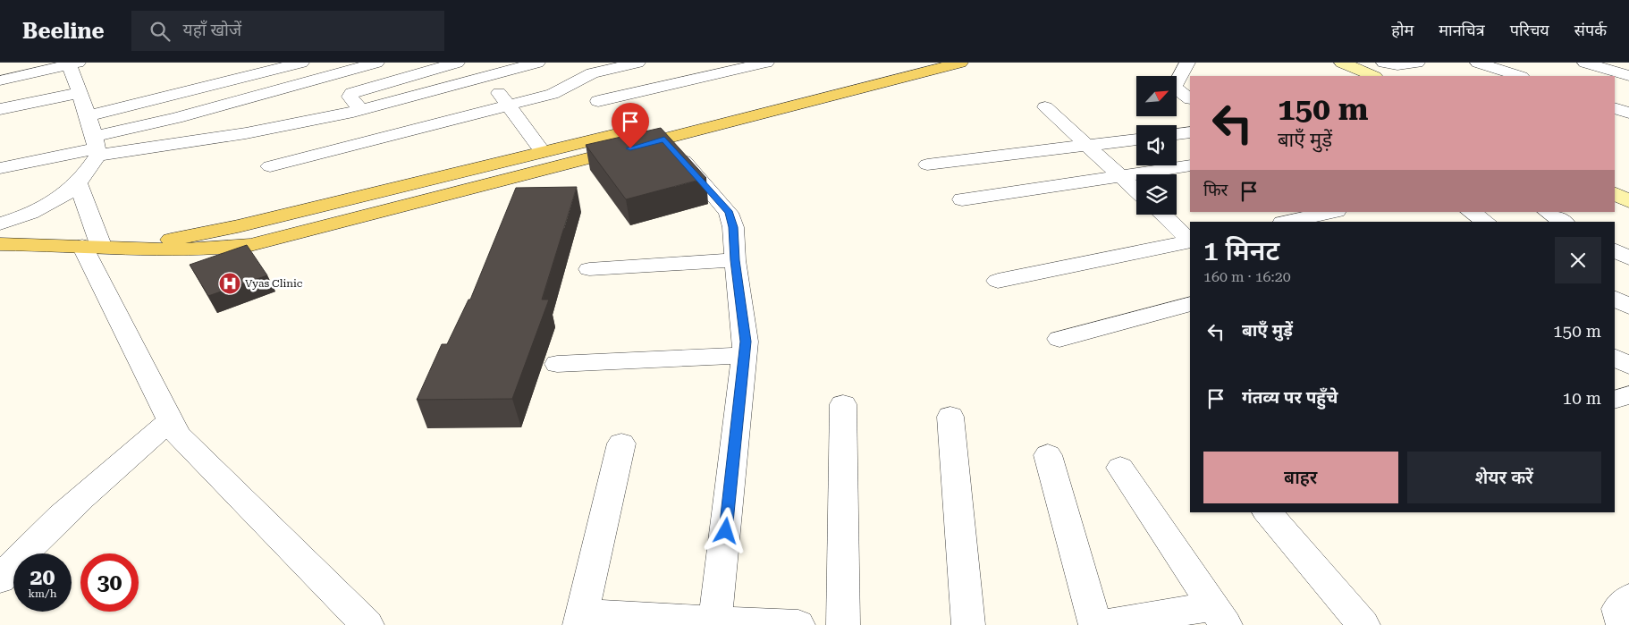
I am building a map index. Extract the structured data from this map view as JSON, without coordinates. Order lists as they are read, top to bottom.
{
  "places": {
    "hospital": ["Vyas Clinic"]
  },
  "north": "top right",
  "page": {
    "header": "Beeline",
    "search": "यहाँ खोजें",
    "nav": [
      "होम",
      "मानचित्र",
      "परिचय",
      "संपर्क"
    ],
    "turn": ["150 m", "बाएँ मुड़ें"],
    "then": "फिर",
    "heading": ["1 मिनट", "160 m · 16:20"],
    "list": [
      {
        "name": "बाएँ मुड़ें",
        "value": "150 m"
      },
      {
        "name": "गंतव्य पर पहुँचे",
        "value": "10 m"
      }
    ],
    "buttons": ["बाहर", "शेयर करें"],
    "speed": "20 km/h",
    "limit": "30"
  }
}
